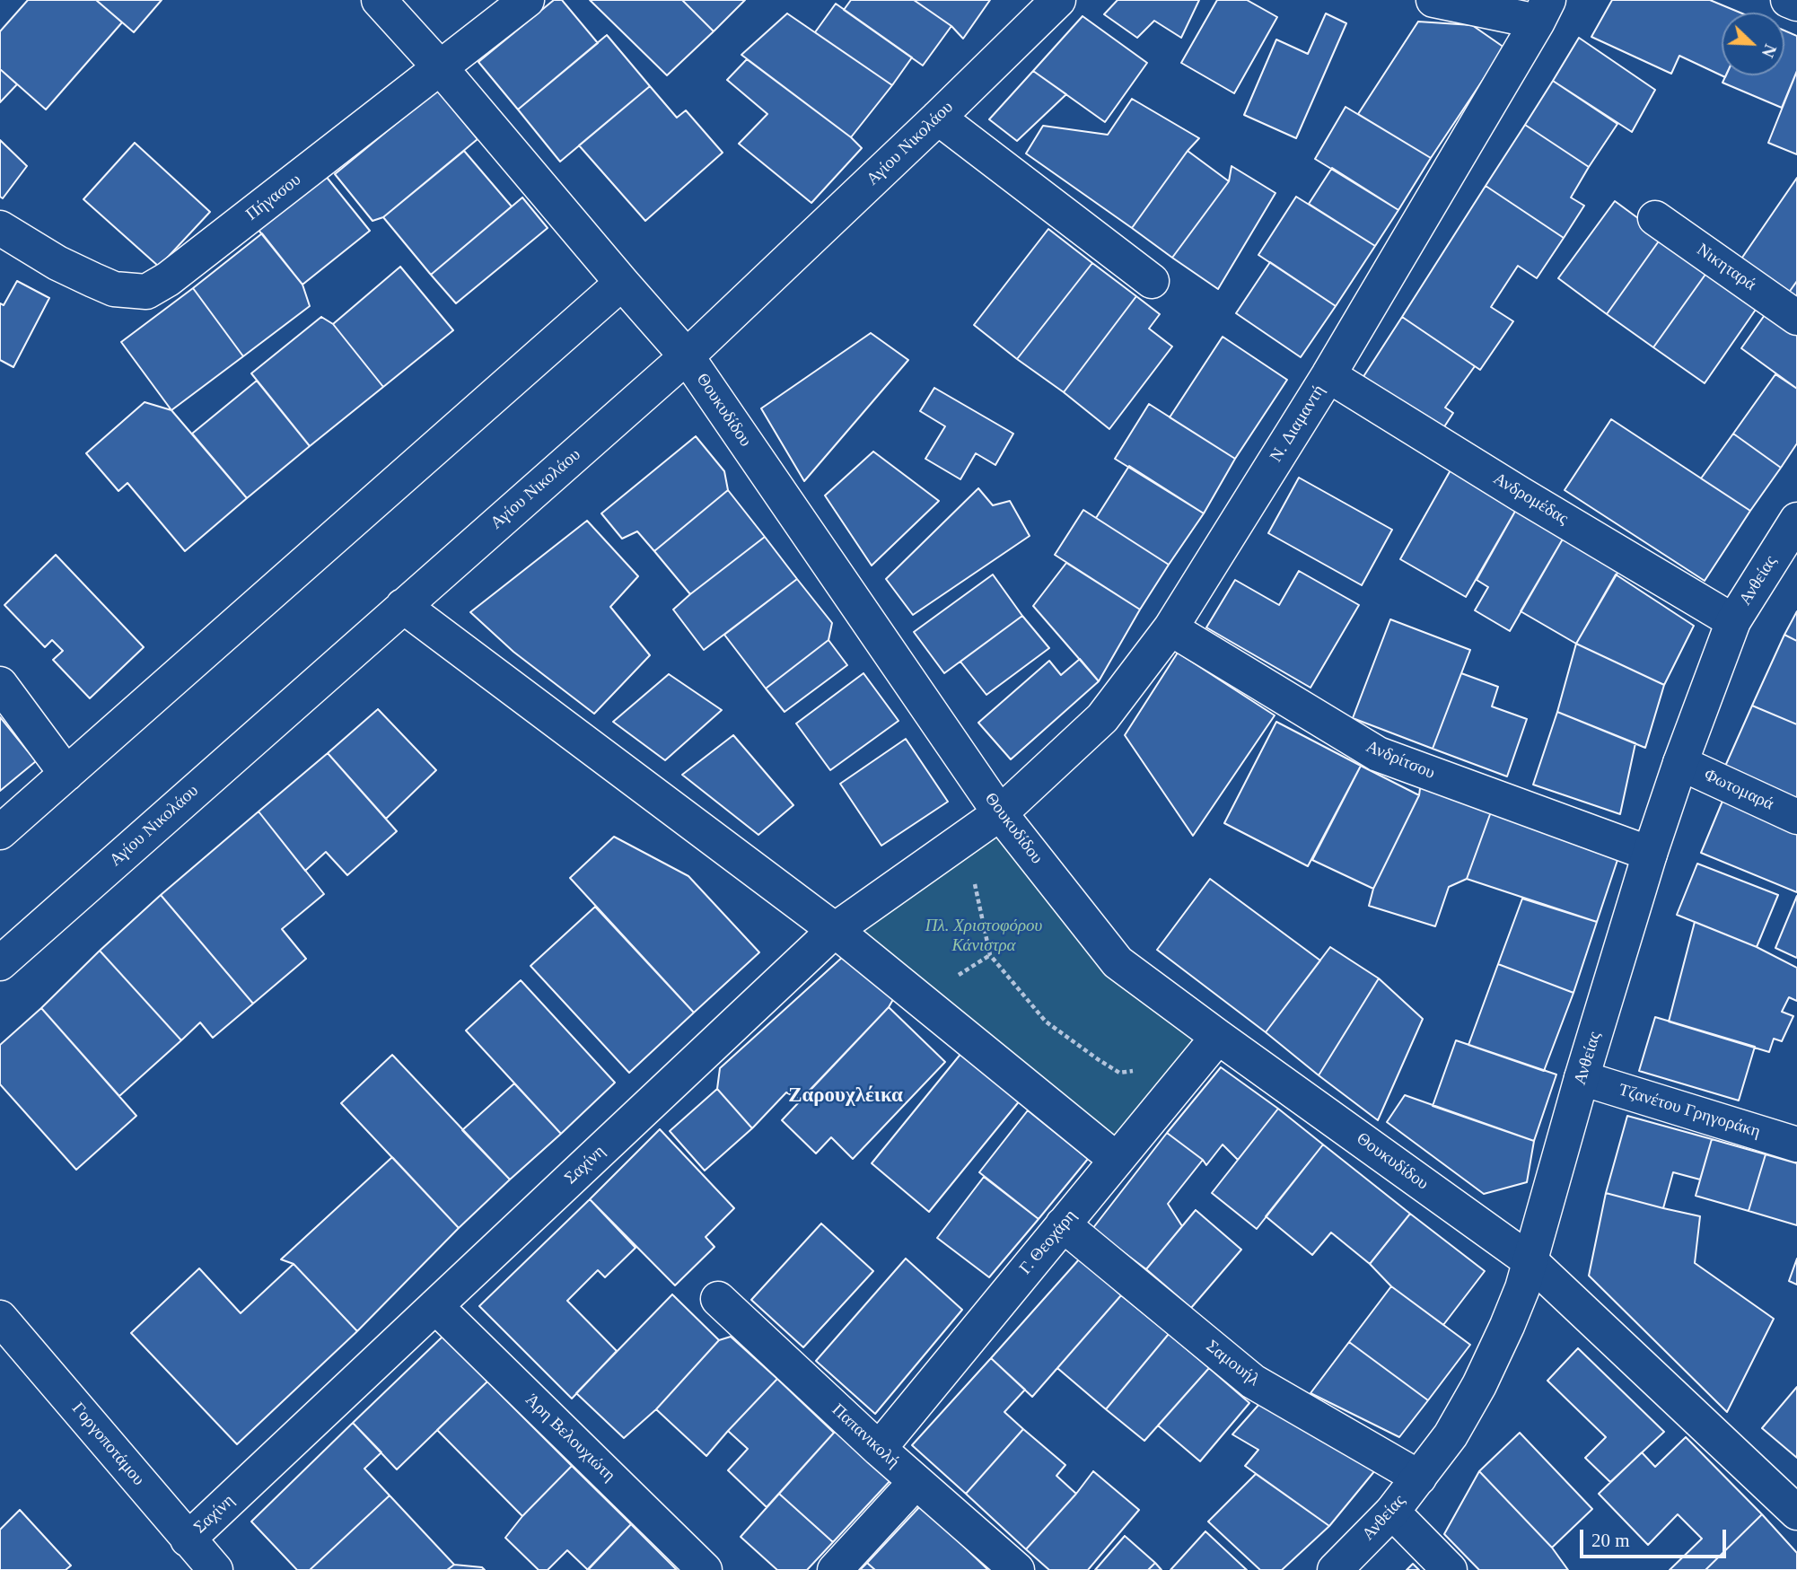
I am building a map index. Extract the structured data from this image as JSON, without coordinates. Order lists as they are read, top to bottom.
{
  "streets": {
    "street": [
      "Αγίου Νικολάου",
      "Πήγασου",
      "Νικηταρά",
      "Θουκυδίδου",
      "Ν. Διαμαντή",
      "Ανδρομέδας",
      "Ανθείας",
      "Ανδρίτσου",
      "Φωτομαρά",
      "Τζανέτου Γρηγοράκη",
      "Σαχίνη",
      "Γ. Θεοχάρη",
      "Σαμουήλ",
      "Παπανικολή",
      "Άρη Βελουχιώτη",
      "Γοργοποτάμου"
    ]
  },
  "crossings": [
    ["Αγίου Νικολάου", "Θουκυδίδου"],
    ["Πήγασου", "Θουκυδίδου"],
    ["Θουκυδίδου", "Ν. Διαμαντή"],
    ["Θουκυδίδου", "Ανθείας"],
    ["Θουκυδίδου", "Σαχίνη"],
    ["Θουκυδίδου", "Γ. Θεοχάρη"],
    ["Ν. Διαμαντή", "Ανδρομέδας"],
    ["Ν. Διαμαντή", "Ανδρίτσου"],
    ["Ν. Διαμαντή", "Σαχίνη"],
    ["Ανδρομέδας", "Ανθείας"],
    ["Ανθείας", "Ανδρίτσου"],
    ["Ανθείας", "Φωτομαρά"],
    ["Ανθείας", "Τζανέτου Γρηγοράκη"],
    ["Ανθείας", "Σαμουήλ"],
    ["Σαχίνη", "Άρη Βελουχιώτη"],
    ["Σαχίνη", "Γοργοποτάμου"],
    ["Γ. Θεοχάρη", "Σαμουήλ"],
    ["Γ. Θεοχάρη", "Παπανικολή"]
  ],
  "districts": ["Ζαρουχλέικα"],
  "parks": ["Πλ. Χριστοφόρου Κάνιστρα"],
  "scale_bar": "20 m",
  "north": "bottom right"
}
